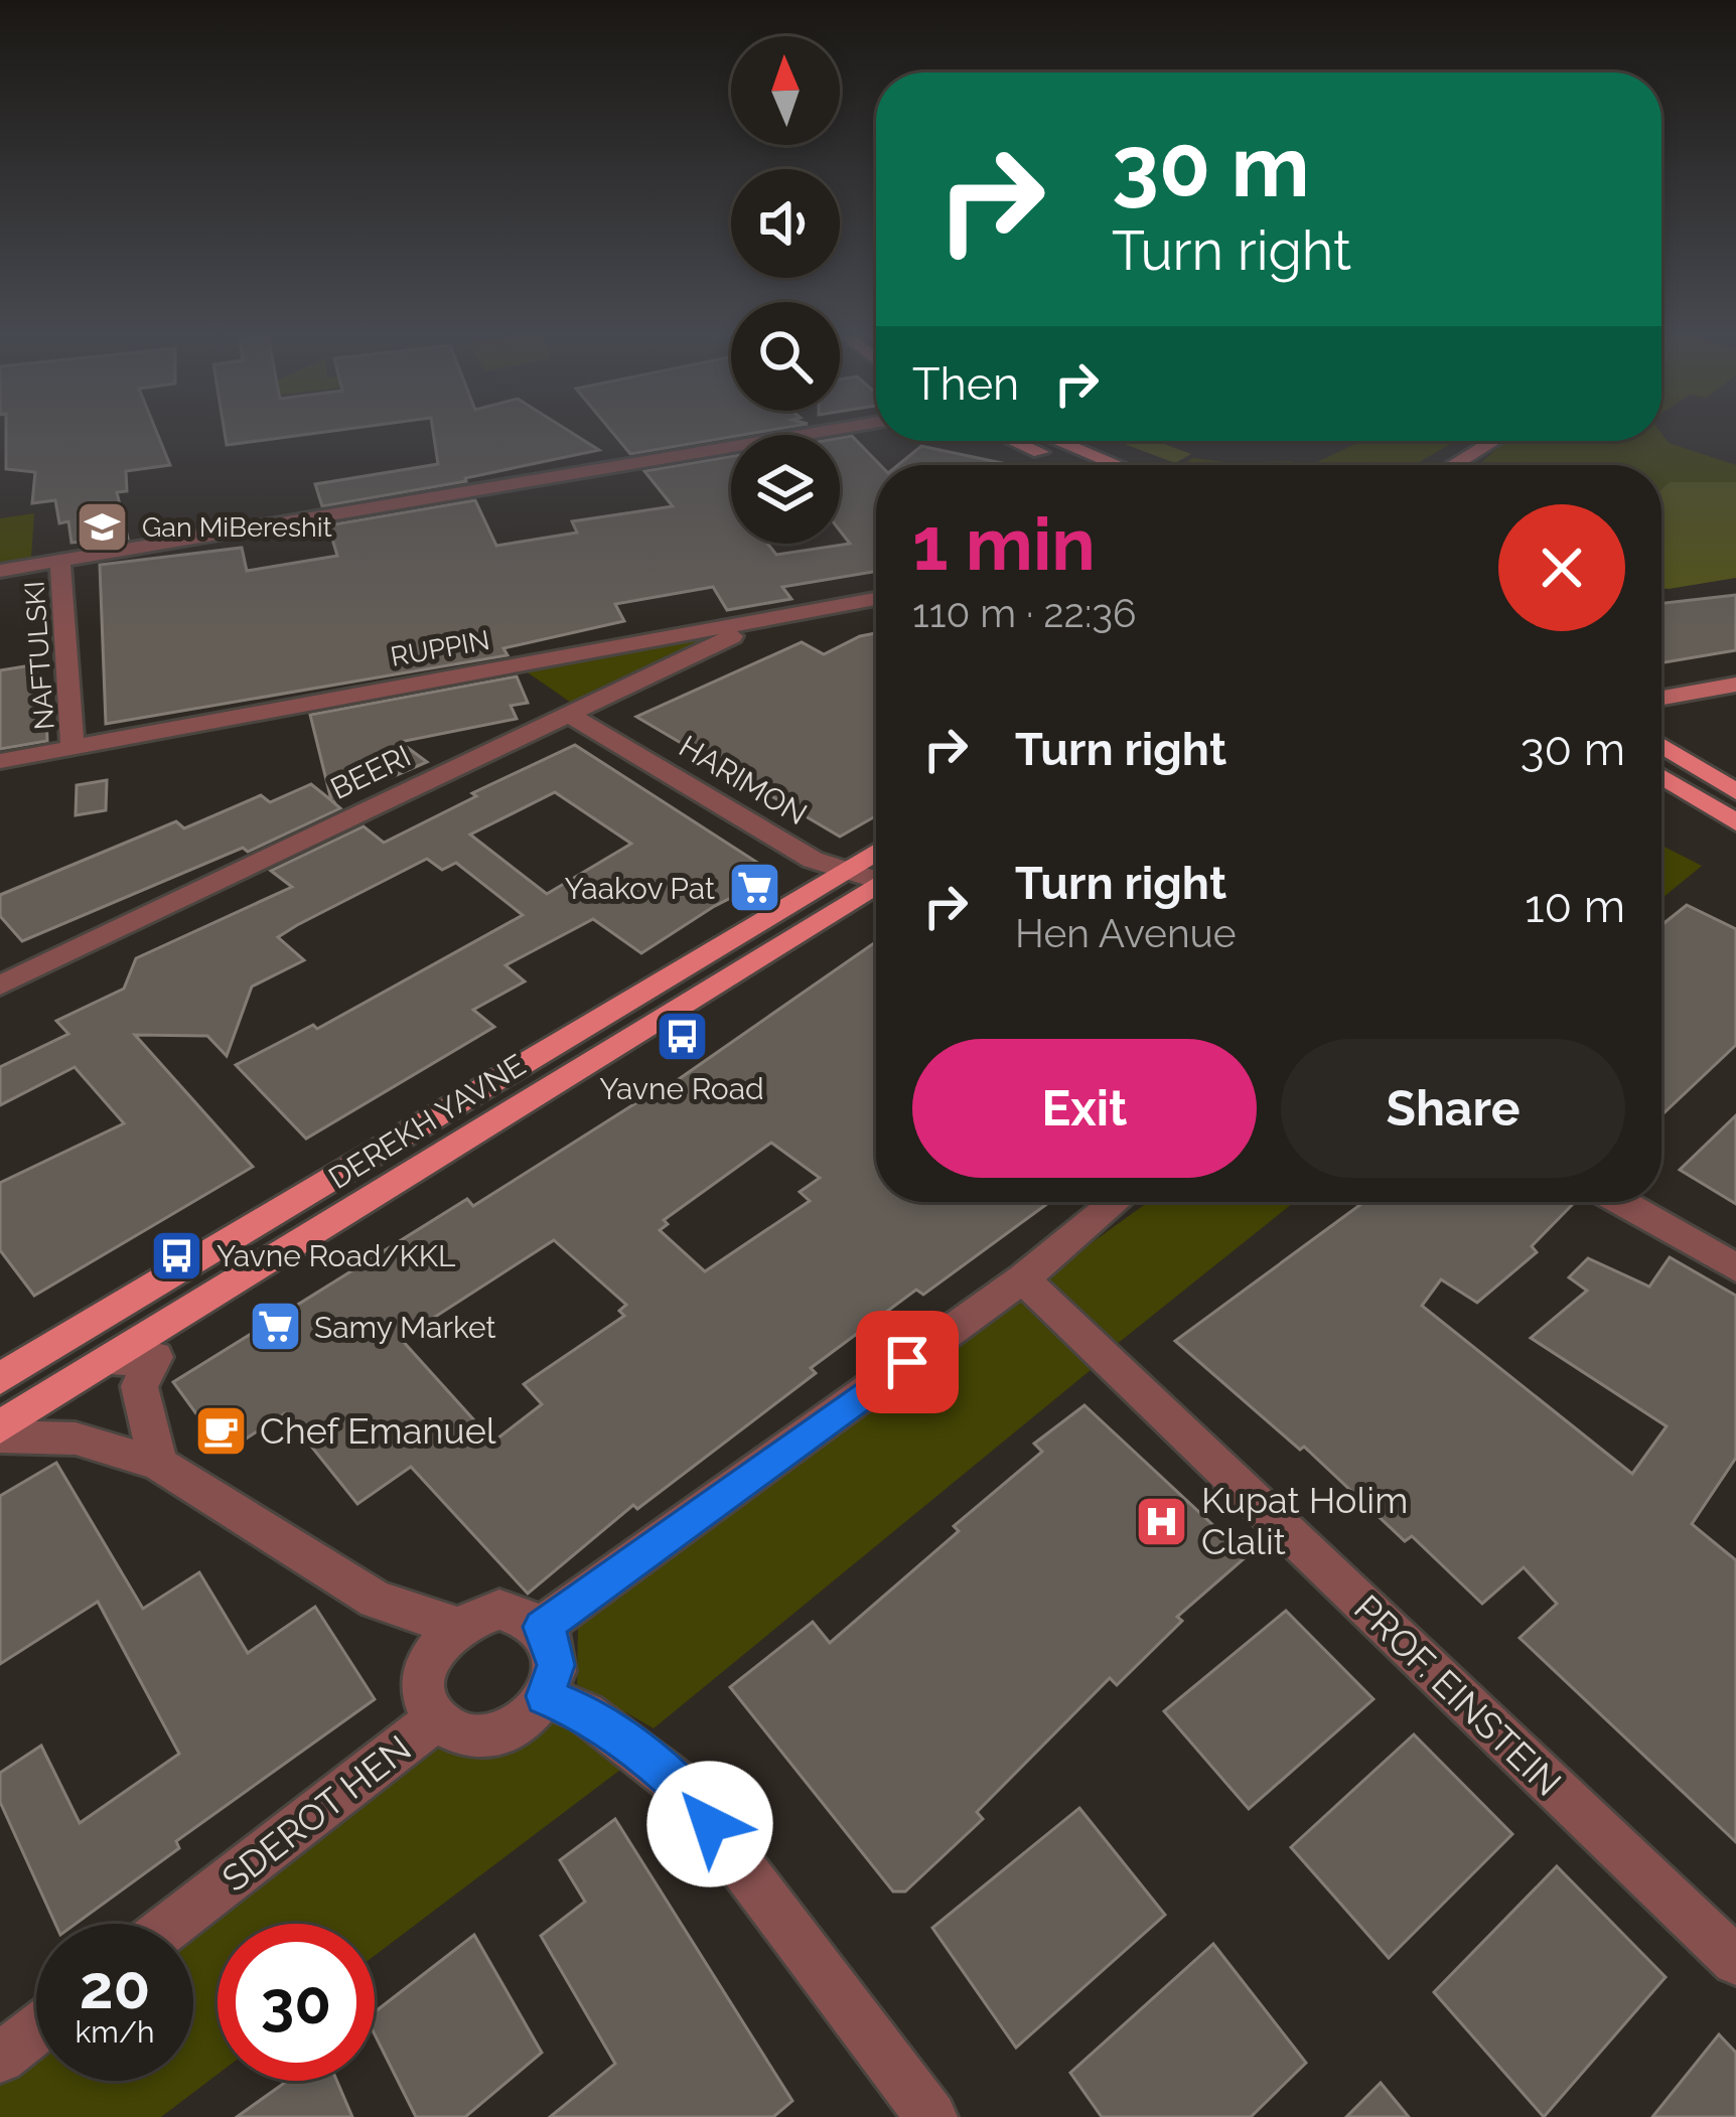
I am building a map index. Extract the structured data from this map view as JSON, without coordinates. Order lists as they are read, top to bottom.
{
  "streets": {
    "main road": ["DEREKH YAVNE"],
    "street": [
      "RUPPIN",
      "NAFTULSKI",
      "BEERI",
      "HARIMON",
      "PROF. EINSTEIN",
      "SDEROT HEN"
    ]
  },
  "crossings": [
    ["RUPPIN", "NAFTULSKI"],
    ["RUPPIN", "BEERI"],
    ["BEERI", "HARIMON"],
    ["HARIMON", "DEREKH YAVNE"]
  ],
  "places": {
    "school or university": ["Gan MiBereshit"],
    "supermarket": ["Yaakov Pat", "Samy Market"],
    "bus stop": ["Yavne Road", "Yavne Road/KKL"],
    "cafe": ["Chef Emanuel"],
    "hospital": ["Kupat Holim Clalit"]
  },
  "north": "top",
  "page": {
    "turn": ["30 m", "Turn right"],
    "then": "Then",
    "heading": ["1 min", "110 m · 22:36"],
    "list": [
      {
        "name": "Turn right",
        "value": "30 m"
      },
      {
        "name": "Turn right",
        "note": "Hen Avenue",
        "value": "10 m"
      }
    ],
    "buttons": ["Exit", "Share"],
    "speed": "20 km/h",
    "limit": "30"
  }
}
